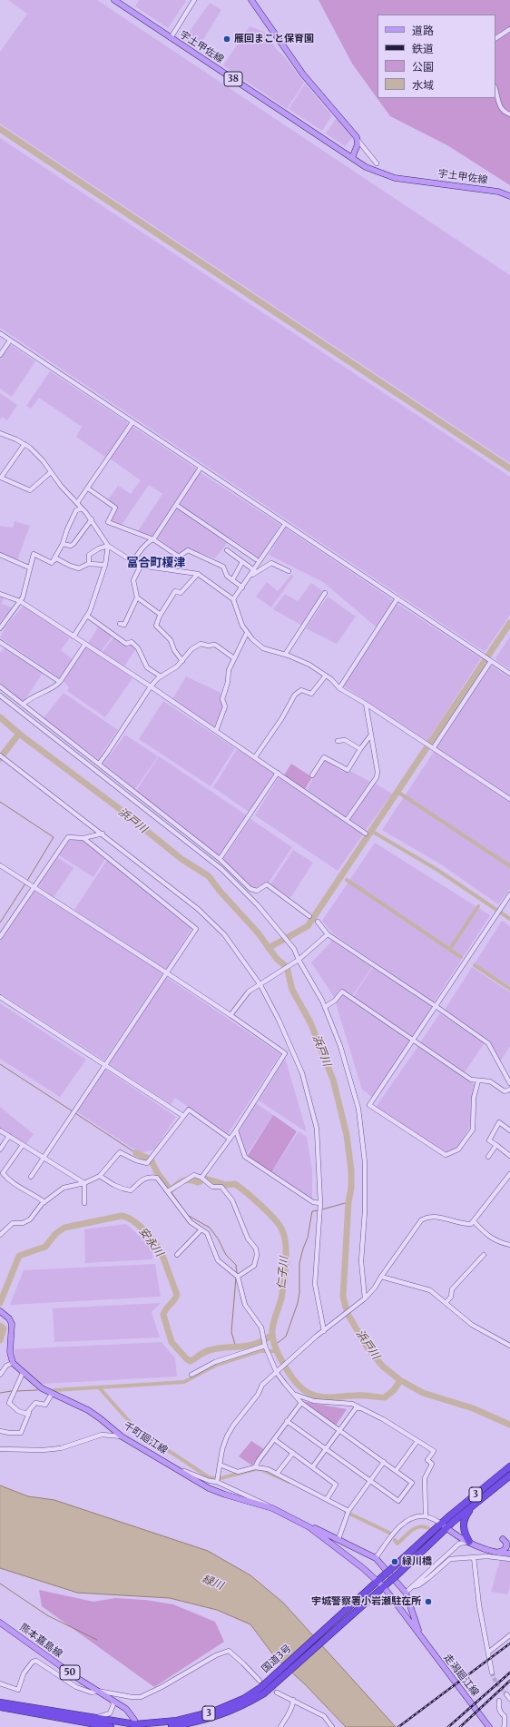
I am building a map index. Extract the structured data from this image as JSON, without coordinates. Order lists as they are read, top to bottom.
{
  "streets": {
    "highway": ["3", "国道3号"],
    "main road": [
      "宇土甲佐線",
      "38",
      "千町廻江線",
      "熊本嘉島線",
      "50",
      "走潟廻江線"
    ]
  },
  "crossings": [
    ["千町廻江線", "国道3号"],
    ["千町廻江線", "走潟廻江線"],
    ["熊本嘉島線", "国道3号"],
    ["国道3号", "走潟廻江線"]
  ],
  "districts": ["富合町榎津"],
  "water": [
    "浜戸川",
    "安永川",
    "仁子川",
    "緑川"
  ],
  "places": ["雁回まこと保育園", "緑川橋", "宇城警察署小岩瀬駐在所"],
  "legend": [
    "道路",
    "鉄道",
    "公園",
    "水域"
  ]
}
